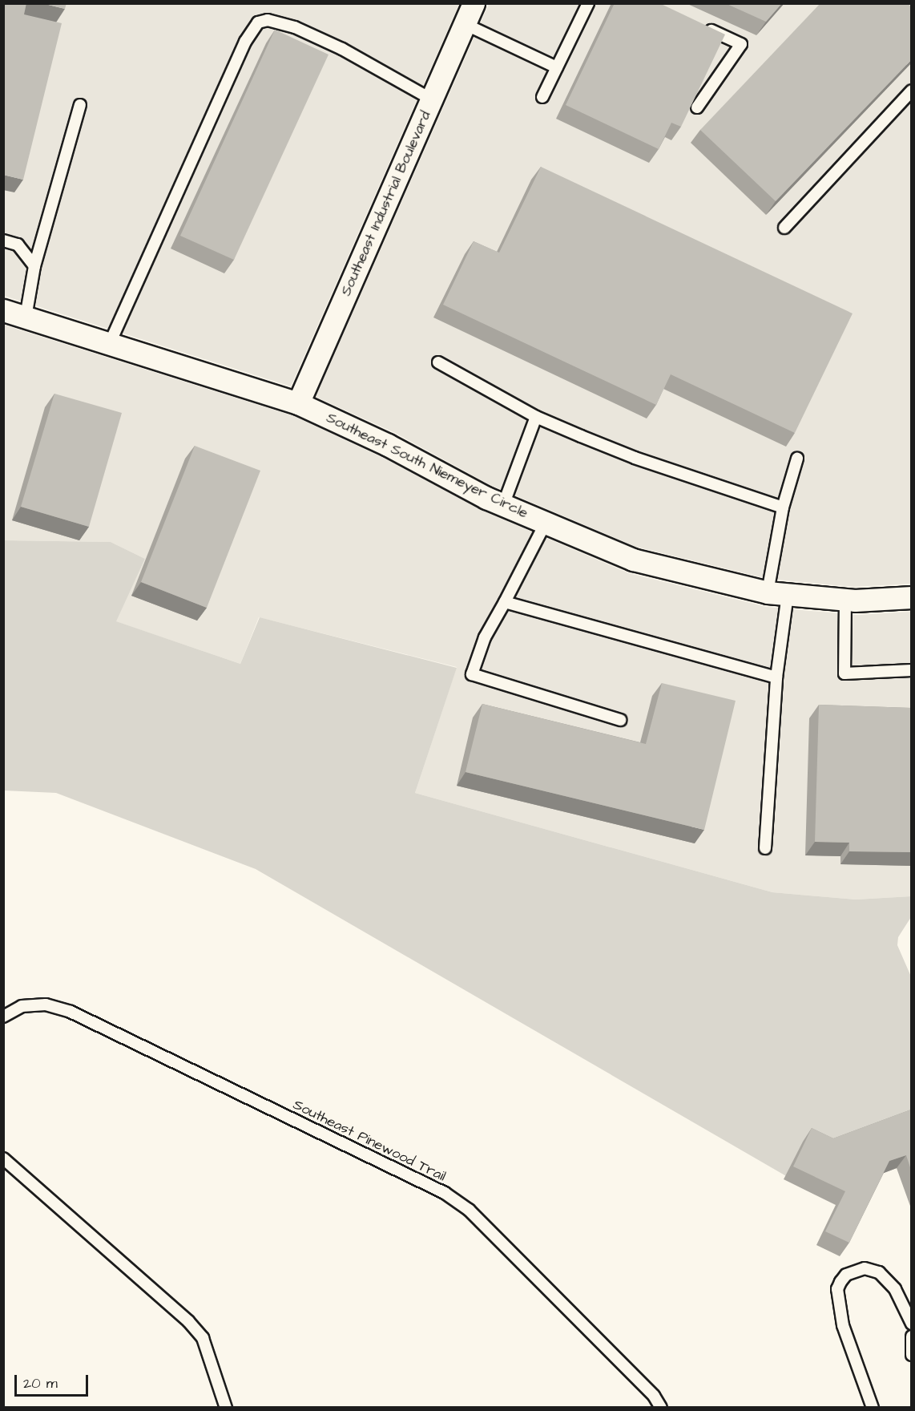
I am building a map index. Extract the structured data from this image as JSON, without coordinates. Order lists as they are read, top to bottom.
{
  "streets": {
    "street": ["Southeast Industrial Boulevard", "Southeast South Niemeyer Circle"],
    "lane": ["Southeast Pinewood Trail"]
  },
  "crossings": [
    ["Southeast Industrial Boulevard", "Southeast South Niemeyer Circle"]
  ],
  "scale_bar": "20 m"
}
